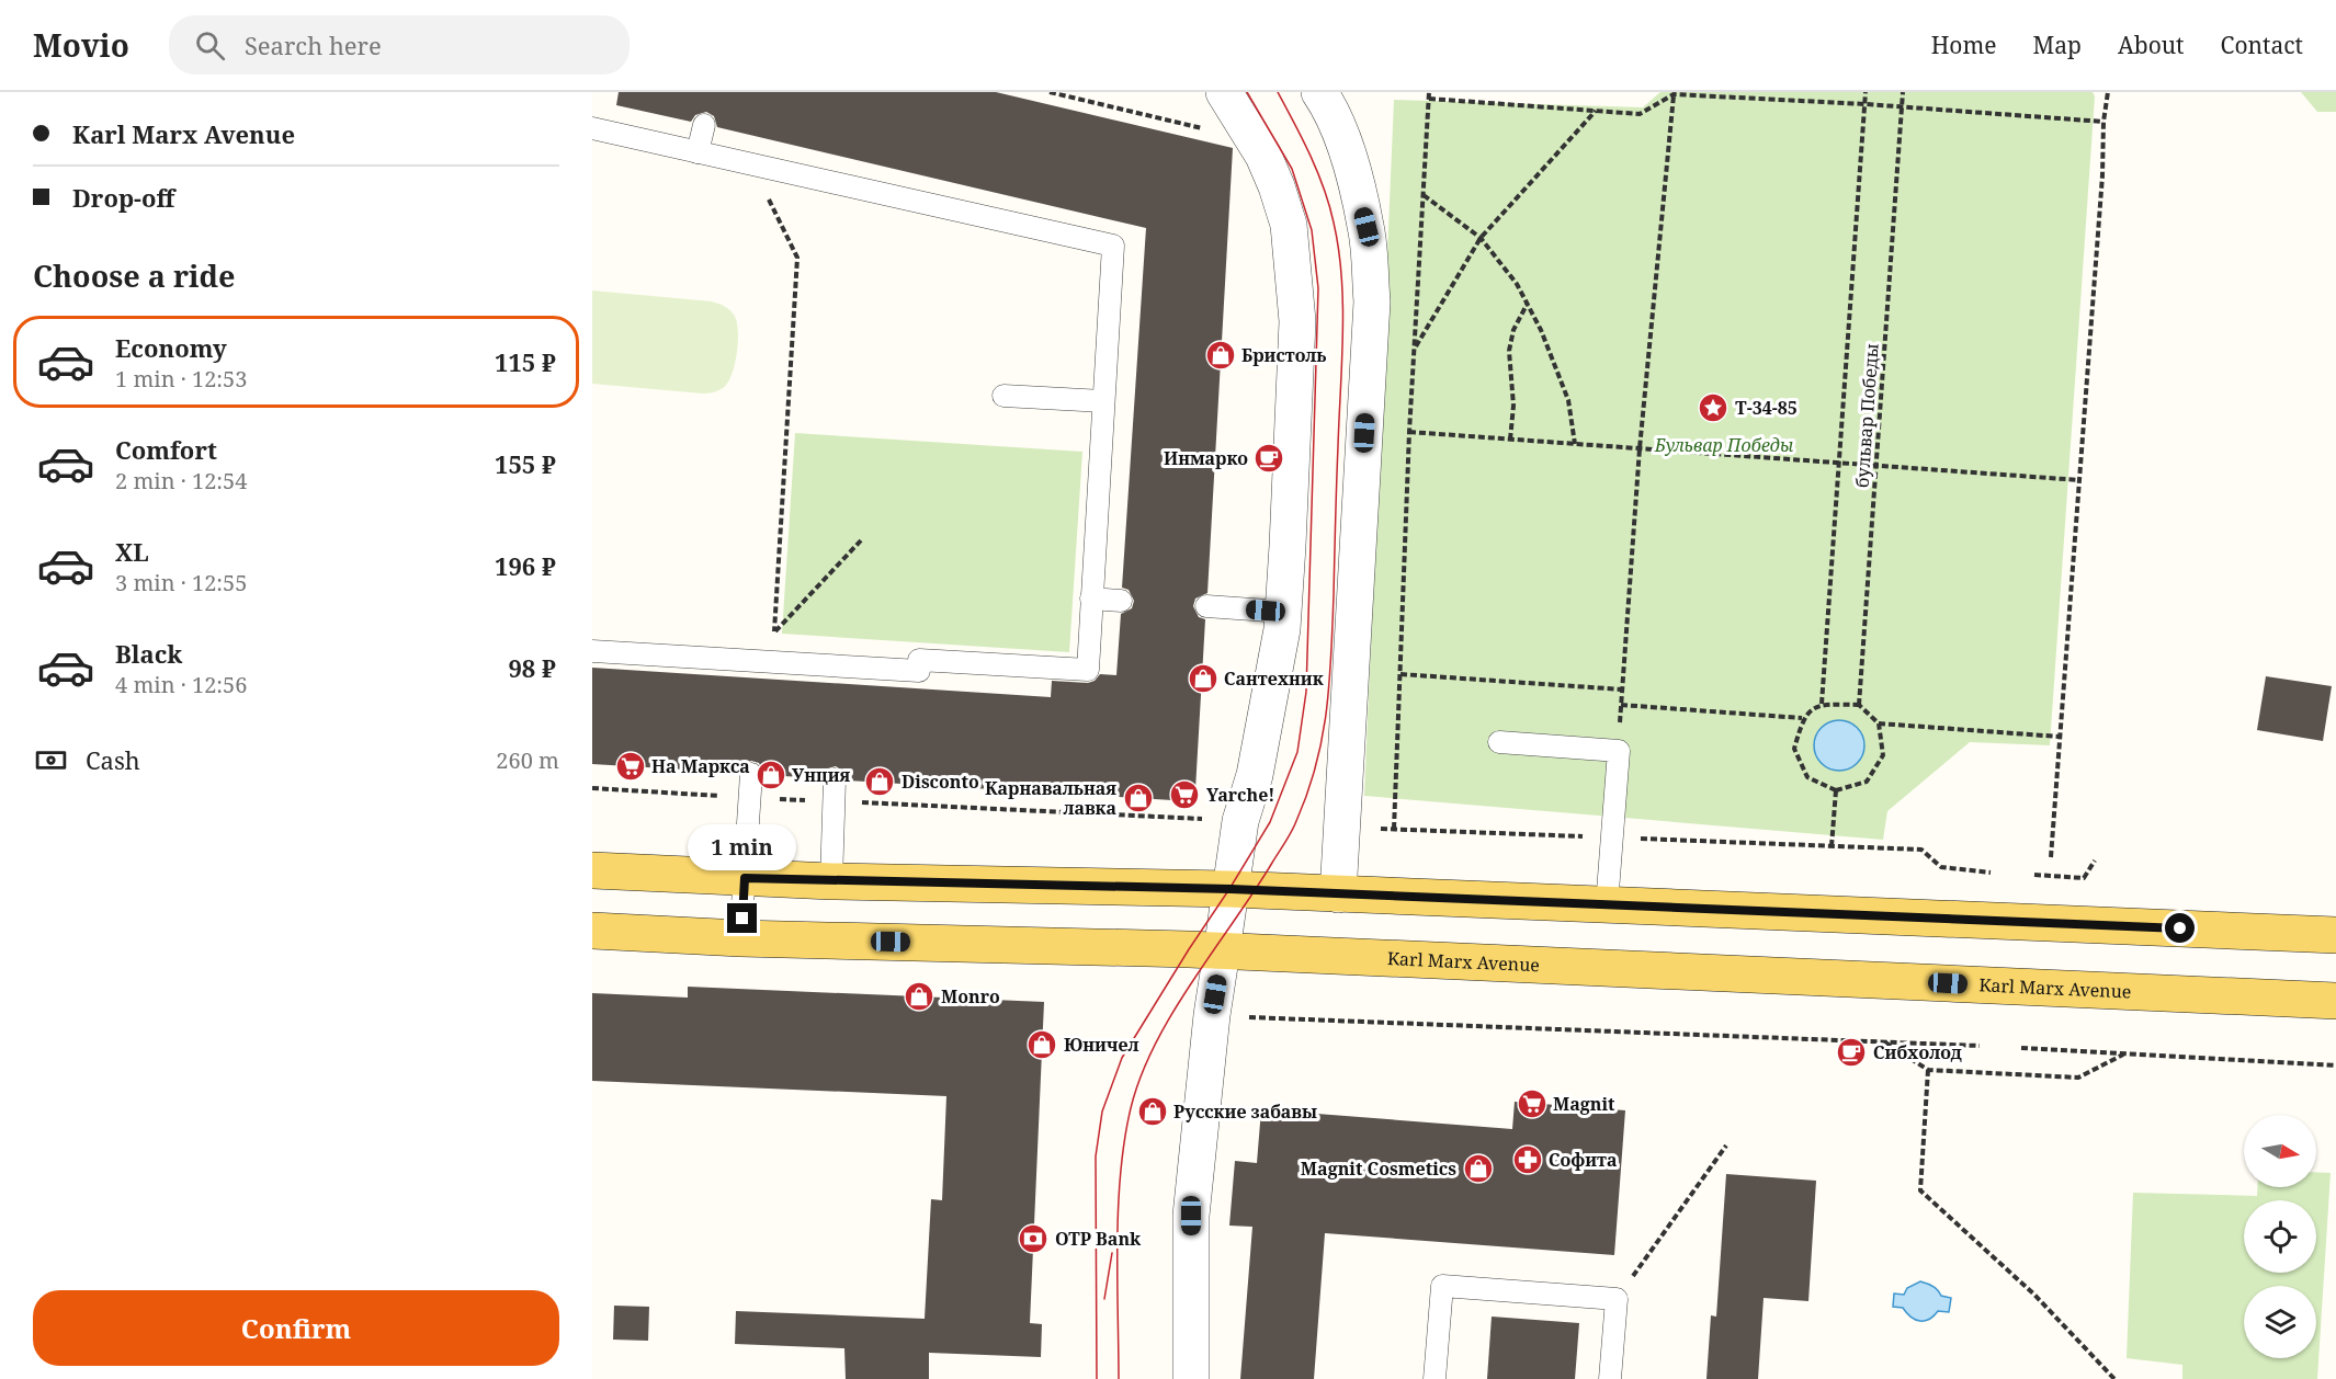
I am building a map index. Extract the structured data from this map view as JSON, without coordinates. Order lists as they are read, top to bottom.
{
  "streets": {
    "main road": ["Karl Marx Avenue"],
    "path": ["бульвар Победы"]
  },
  "parks": ["Бульвар Победы"],
  "places": {
    "shop": [
      "Бристоль",
      "Сантехник",
      "Унция",
      "Disconto",
      "Карнавальная лавка",
      "Monro",
      "Юничел",
      "Русские забавы",
      "Magnit Cosmetics"
    ],
    "place": ["Т-34-85"],
    "cafe": ["Инмарко", "Сибхолод"],
    "supermarket": ["На Маркса", "Yarche!", "Magnit"],
    "pharmacy": ["Софита"],
    "bank": ["OTP Bank"]
  },
  "north": "right",
  "page": {
    "header": "Movio",
    "search": "Search here",
    "nav": [
      "Home",
      "Map",
      "About",
      "Contact"
    ],
    "banner": ["Karl Marx Avenue", "Drop-off"],
    "heading": "Choose a ride",
    "list": [
      {
        "name": "Economy",
        "note": "1 min · 12:53",
        "value": "115 ₽"
      },
      {
        "name": "Comfort",
        "note": "2 min · 12:54",
        "value": "155 ₽"
      },
      {
        "name": "XL",
        "note": "3 min · 12:55",
        "value": "196 ₽"
      },
      {
        "name": "Black",
        "note": "4 min · 12:56",
        "value": "98 ₽"
      }
    ],
    "pay": ["Cash", "260 m"],
    "bubble": "1 min",
    "buttons": "Confirm"
  }
}
